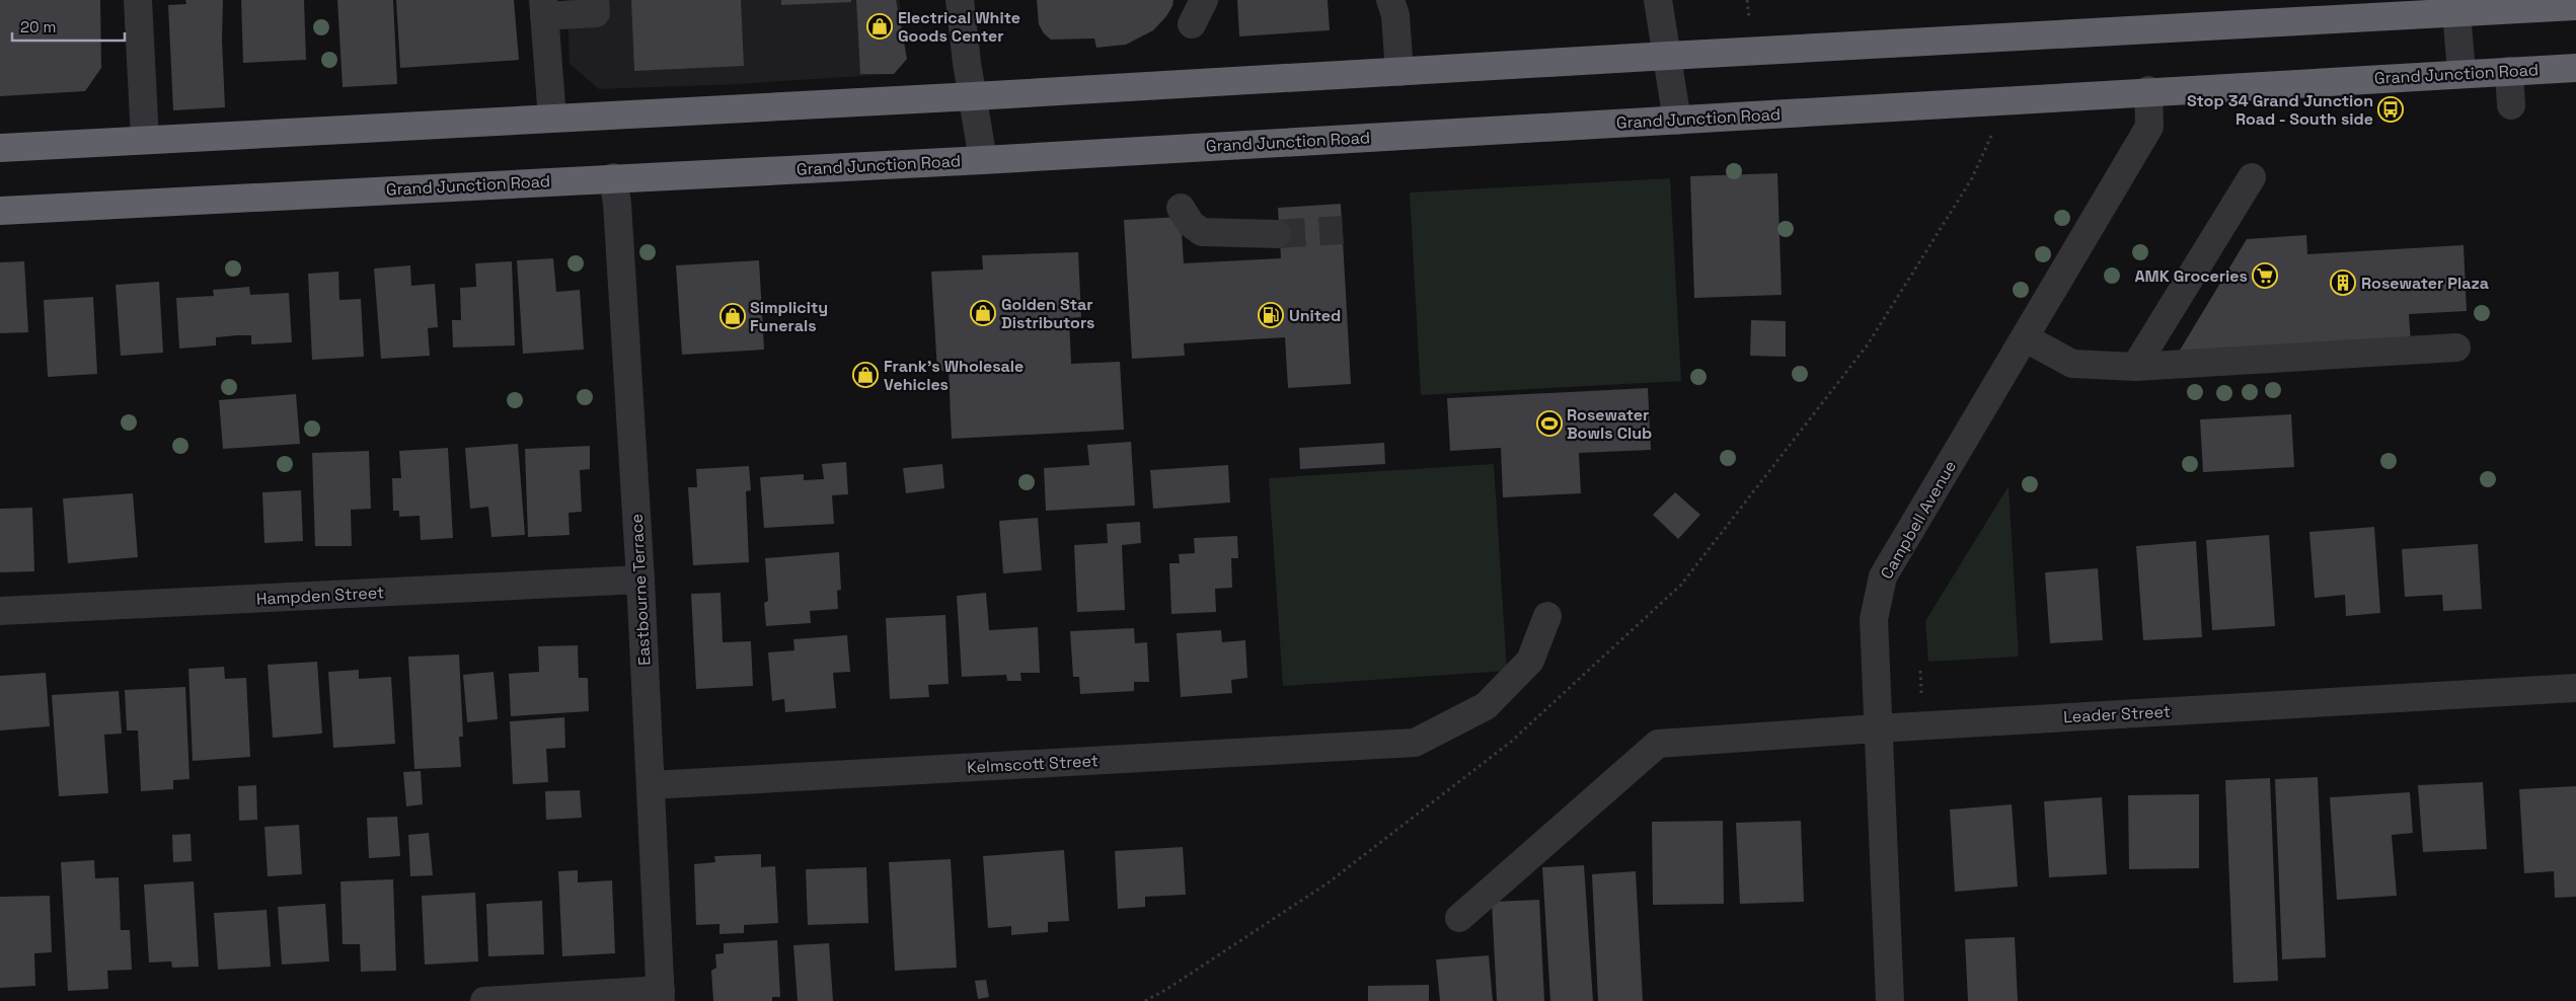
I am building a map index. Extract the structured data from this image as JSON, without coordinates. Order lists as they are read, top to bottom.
{
  "streets": {
    "highway": ["Grand Junction Road"],
    "street": [
      "Campbell Avenue",
      "Eastbourne Terrace",
      "Hampden Street",
      "Leader Street",
      "Kelmscott Street"
    ]
  },
  "crossings": [
    ["Grand Junction Road", "Campbell Avenue"],
    ["Grand Junction Road", "Eastbourne Terrace"],
    ["Campbell Avenue", "Leader Street"],
    ["Eastbourne Terrace", "Hampden Street"],
    ["Eastbourne Terrace", "Kelmscott Street"]
  ],
  "places": {
    "shop": [
      "Electrical White Goods Center",
      "Golden Star Distributors",
      "Simplicity Funerals",
      "Frank's Wholesale Vehicles"
    ],
    "bus stop": ["Stop 34 Grand Junction Road - South side"],
    "supermarket": ["AMK Groceries"],
    "building": ["Rosewater Plaza"],
    "fuel station": ["United"],
    "sports": ["Rosewater Bowls Club"]
  },
  "scale_bar": "20 m"
}
